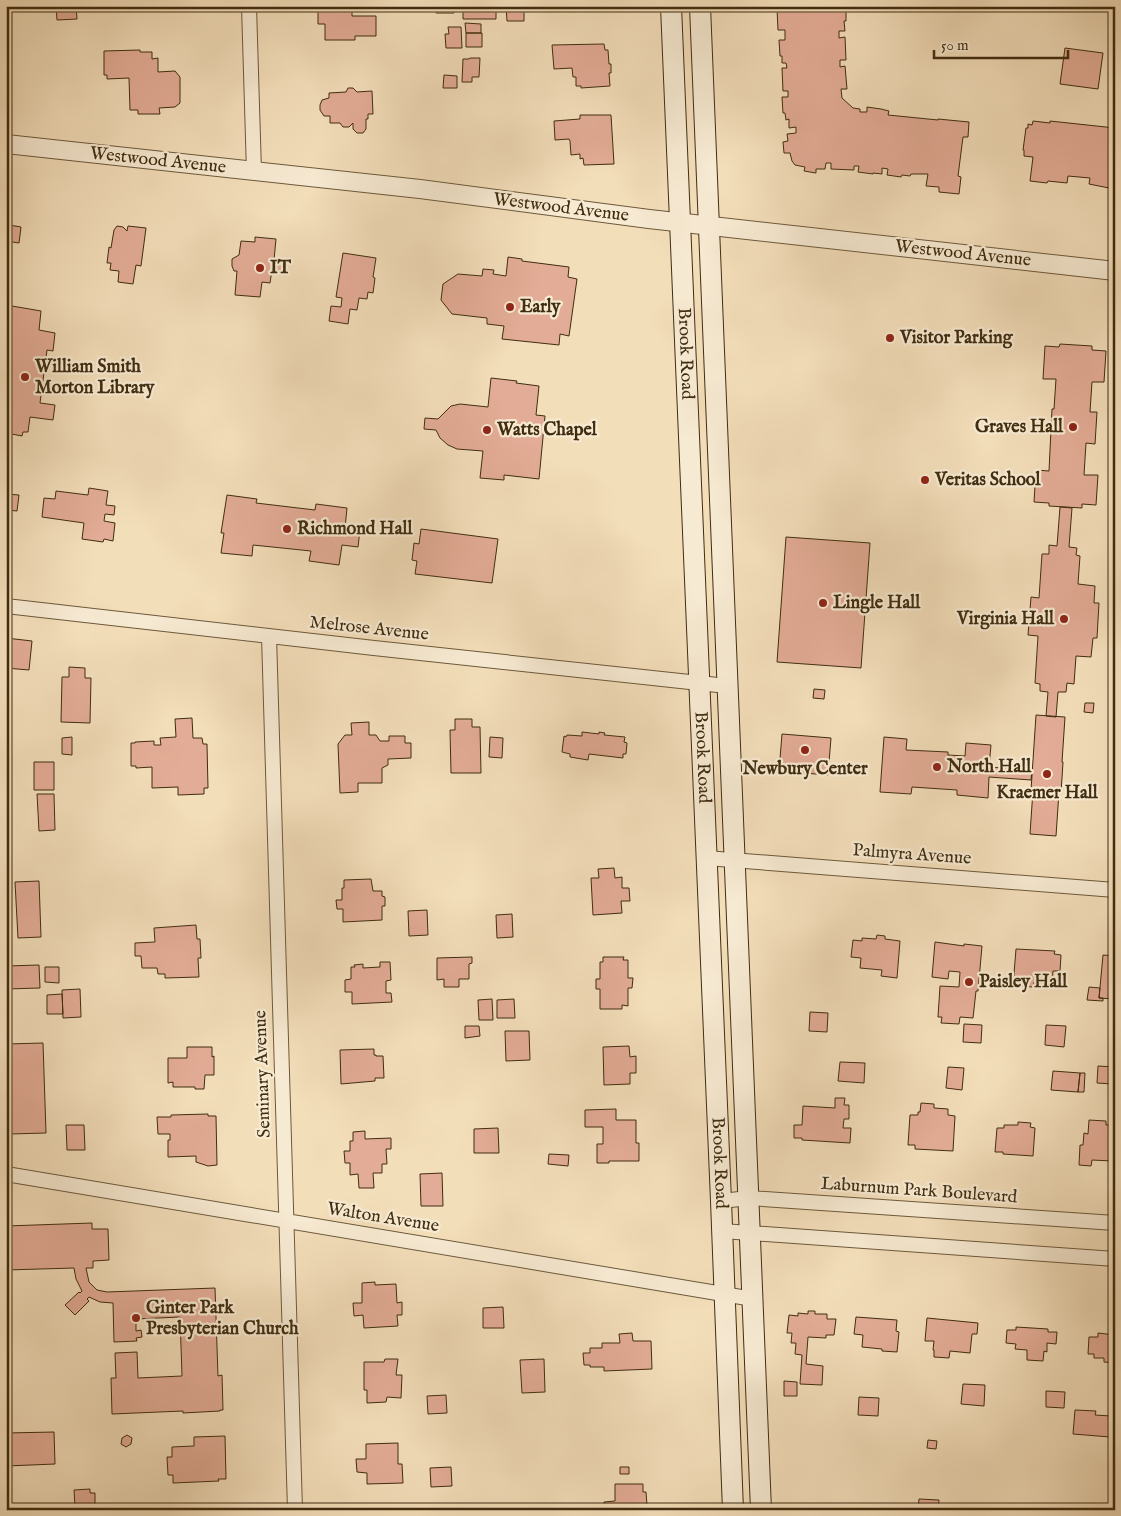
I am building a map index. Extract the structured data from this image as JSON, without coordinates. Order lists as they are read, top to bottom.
{
  "streets": {
    "main road": ["Brook Road"],
    "street": [
      "Westwood Avenue",
      "Melrose Avenue",
      "Palmyra Avenue",
      "Seminary Avenue",
      "Laburnum Park Boulevard",
      "Walton Avenue"
    ]
  },
  "crossings": [
    ["Westwood Avenue", "Brook Road"],
    ["Brook Road", "Melrose Avenue"],
    ["Brook Road", "Palmyra Avenue"],
    ["Brook Road", "Laburnum Park Boulevard"],
    ["Brook Road", "Walton Avenue"],
    ["Melrose Avenue", "Seminary Avenue"],
    ["Seminary Avenue", "Walton Avenue"]
  ],
  "places": [
    "IT",
    "Early",
    "Visitor Parking",
    "William Smith Morton Library",
    "Graves Hall",
    "Watts Chapel",
    "Veritas School",
    "Richmond Hall",
    "Lingle Hall",
    "Virginia Hall",
    "Newbury Center",
    "North Hall",
    "Kraemer Hall",
    "Paisley Hall",
    "Ginter Park Presbyterian Church"
  ],
  "scale_bar": "50 m"
}
